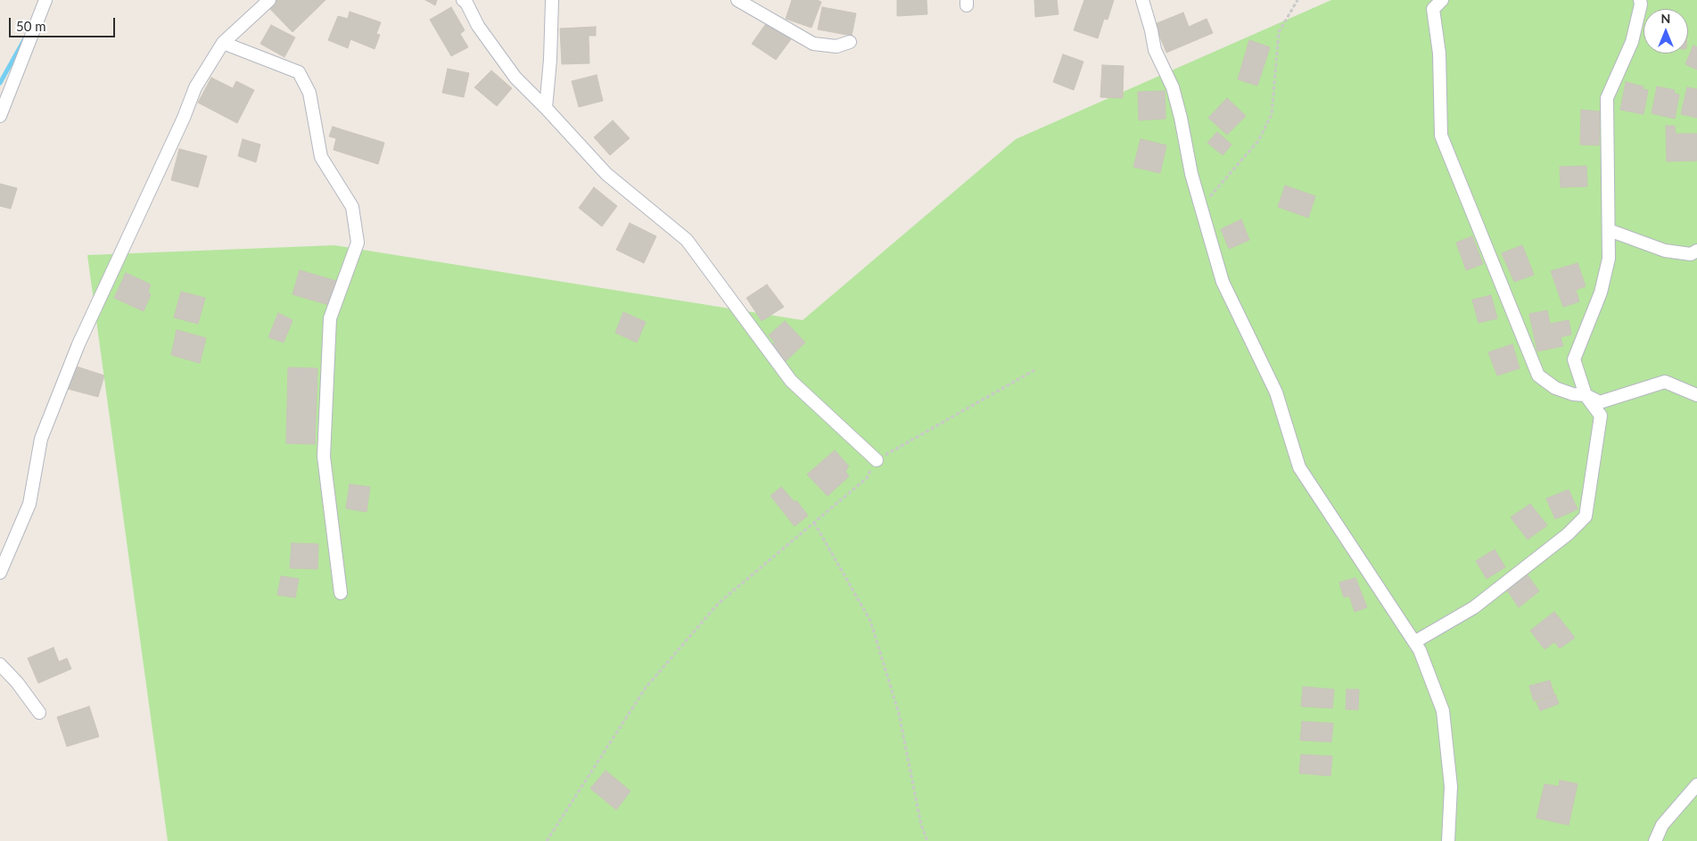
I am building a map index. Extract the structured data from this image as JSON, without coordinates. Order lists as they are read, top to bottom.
{
  "scale_bar": "50 m",
  "north": "top"
}
